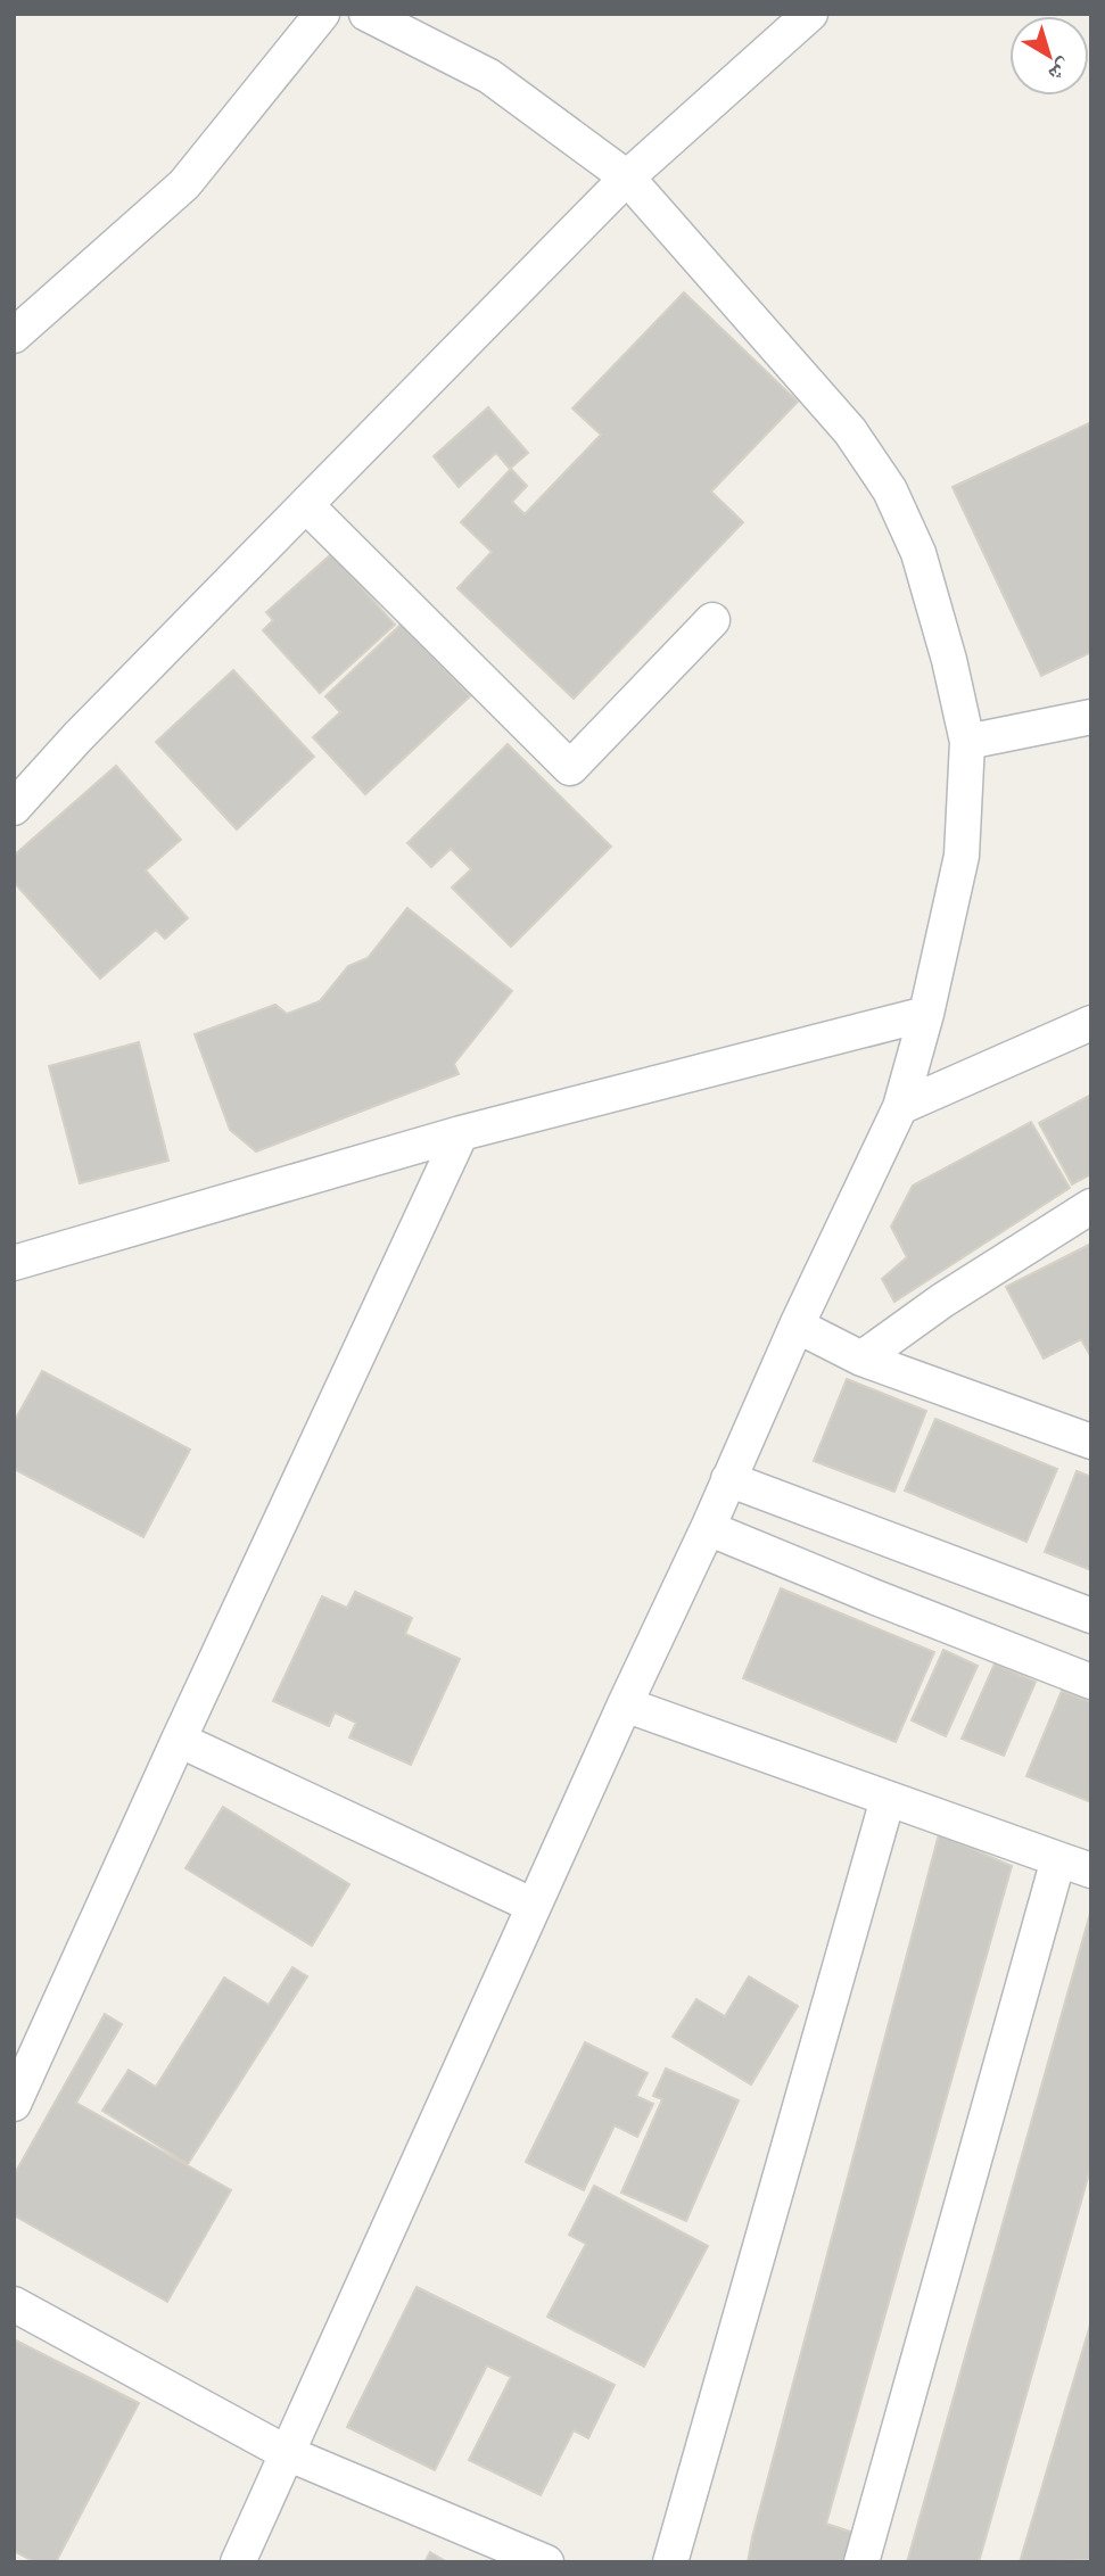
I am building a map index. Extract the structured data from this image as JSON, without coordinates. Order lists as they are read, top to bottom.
{
  "north": "bottom right"
}
